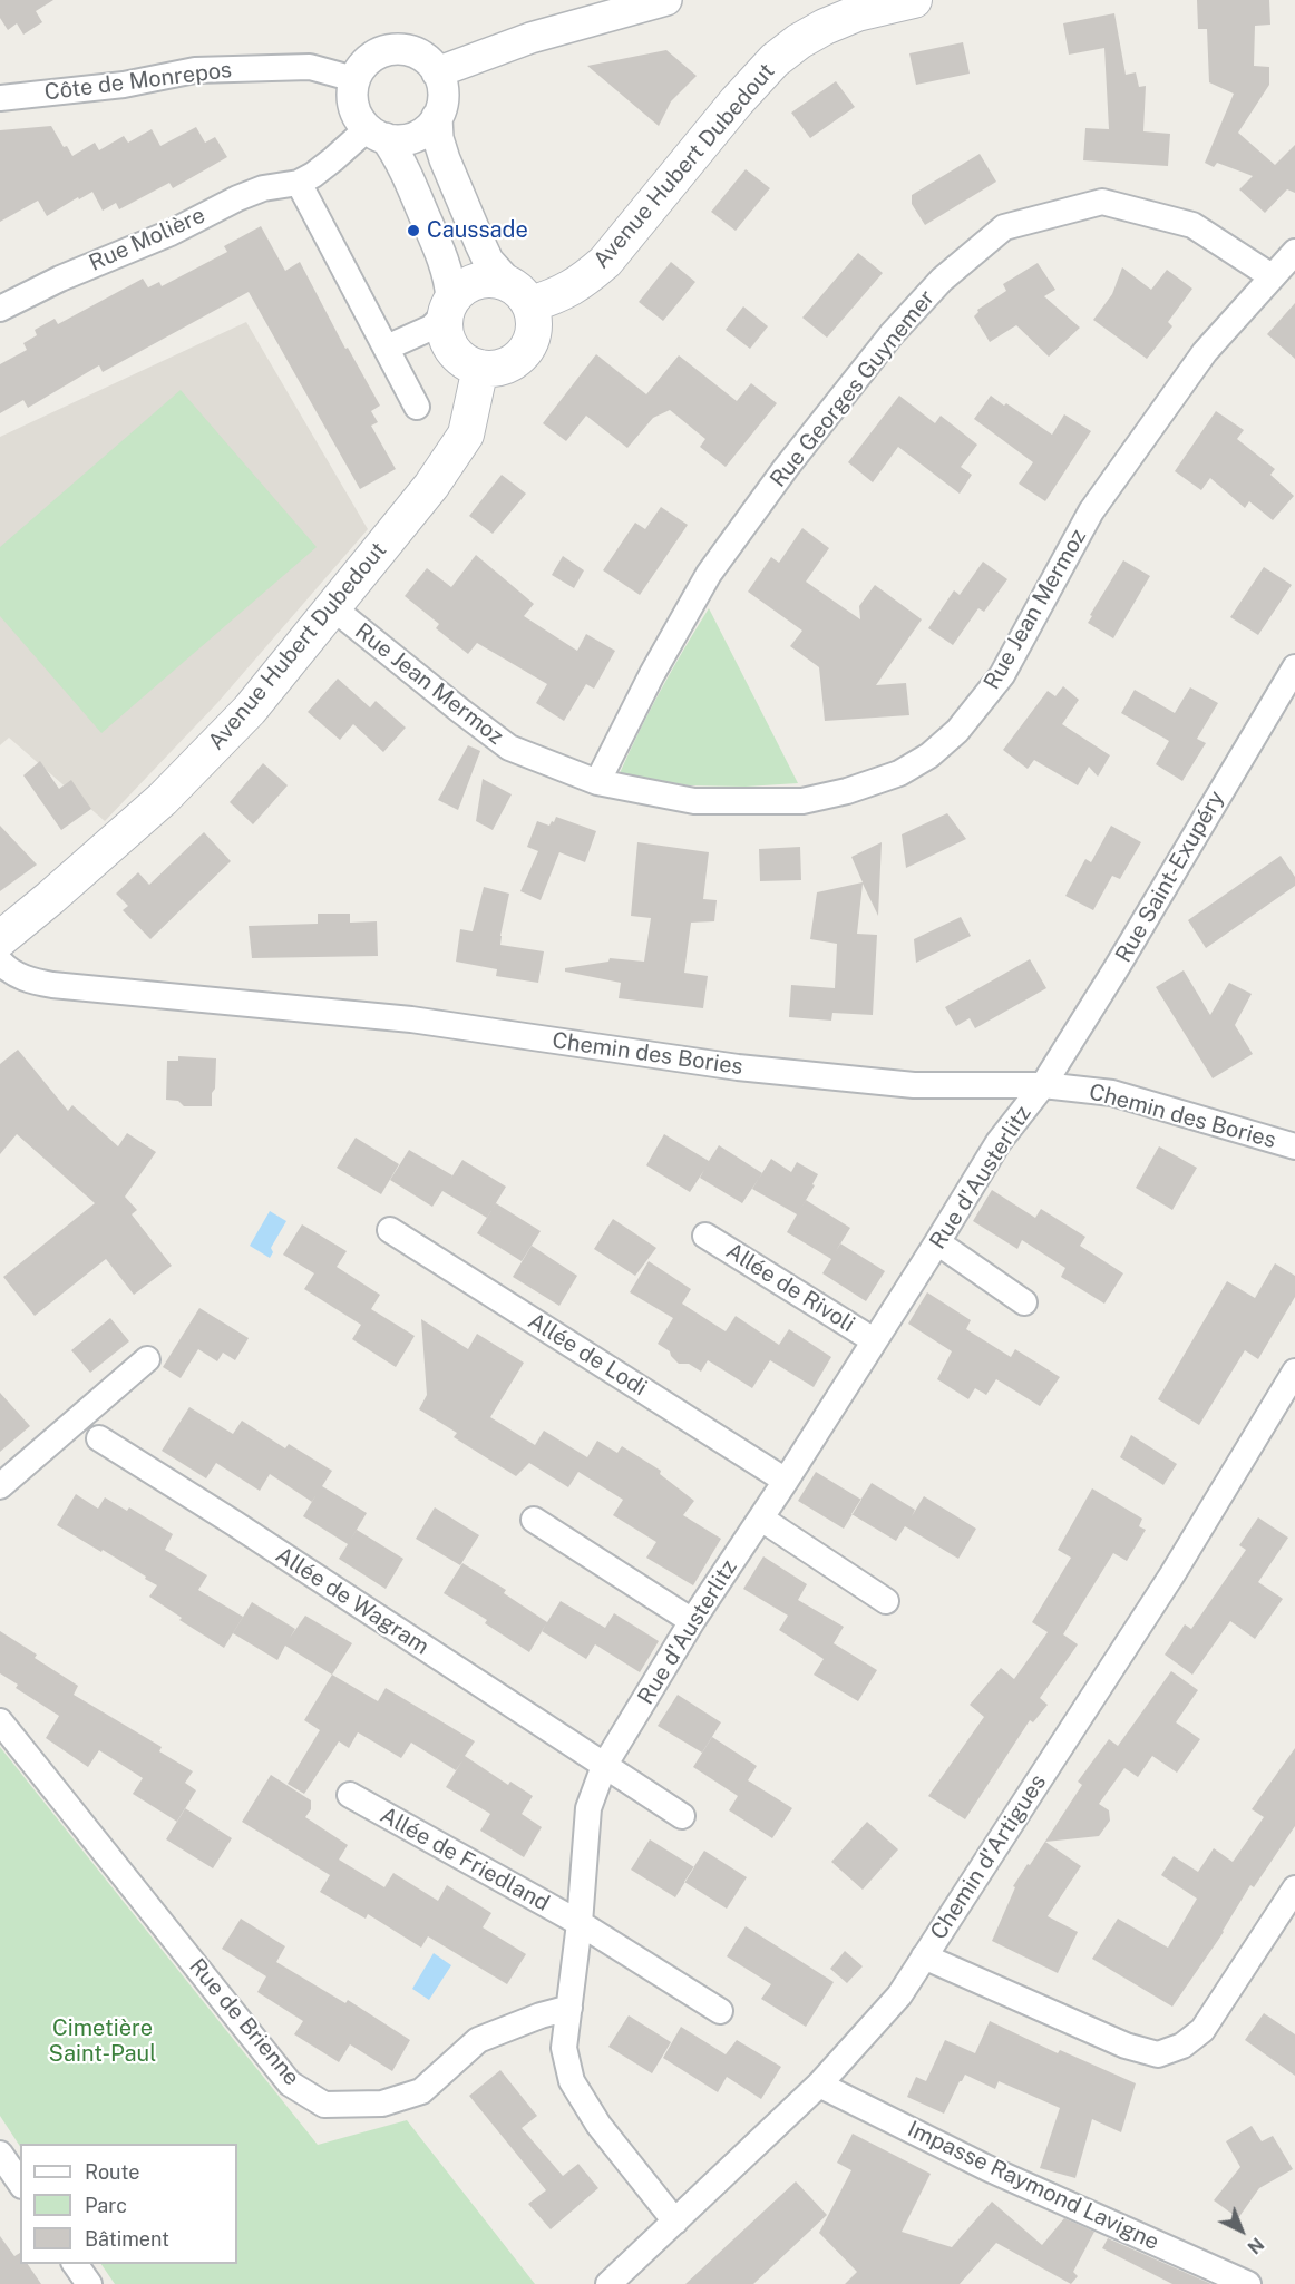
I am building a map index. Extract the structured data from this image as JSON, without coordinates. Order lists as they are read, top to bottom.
{
  "streets": {
    "main road": ["Avenue Hubert Dubedout"],
    "street": [
      "Côte de Monrepos",
      "Rue Molière",
      "Rue Georges Guynemer",
      "Rue Jean Mermoz",
      "Rue Saint-Exupéry",
      "Chemin des Bories",
      "Rue d'Austerlitz",
      "Allée de Rivoli",
      "Allée de Lodi",
      "Allée de Wagram",
      "Chemin d'Artigues",
      "Allée de Friedland",
      "Rue de Brienne",
      "Impasse Raymond Lavigne"
    ]
  },
  "crossings": [
    ["Côte de Monrepos", "Rue Molière"],
    ["Avenue Hubert Dubedout", "Rue Jean Mermoz"],
    ["Rue Georges Guynemer", "Rue Jean Mermoz"],
    ["Rue Saint-Exupéry", "Chemin des Bories"],
    ["Rue Saint-Exupéry", "Rue d'Austerlitz"],
    ["Chemin des Bories", "Rue d'Austerlitz"],
    ["Rue d'Austerlitz", "Allée de Rivoli"],
    ["Rue d'Austerlitz", "Allée de Lodi"],
    ["Rue d'Austerlitz", "Allée de Wagram"],
    ["Rue d'Austerlitz", "Chemin d'Artigues"],
    ["Rue d'Austerlitz", "Allée de Friedland"],
    ["Rue d'Austerlitz", "Rue de Brienne"],
    ["Chemin d'Artigues", "Impasse Raymond Lavigne"]
  ],
  "parks": ["Cimetière Saint-Paul"],
  "places": ["Caussade"],
  "legend": ["Route", "Parc", "Bâtiment"],
  "north": "bottom right"
}
